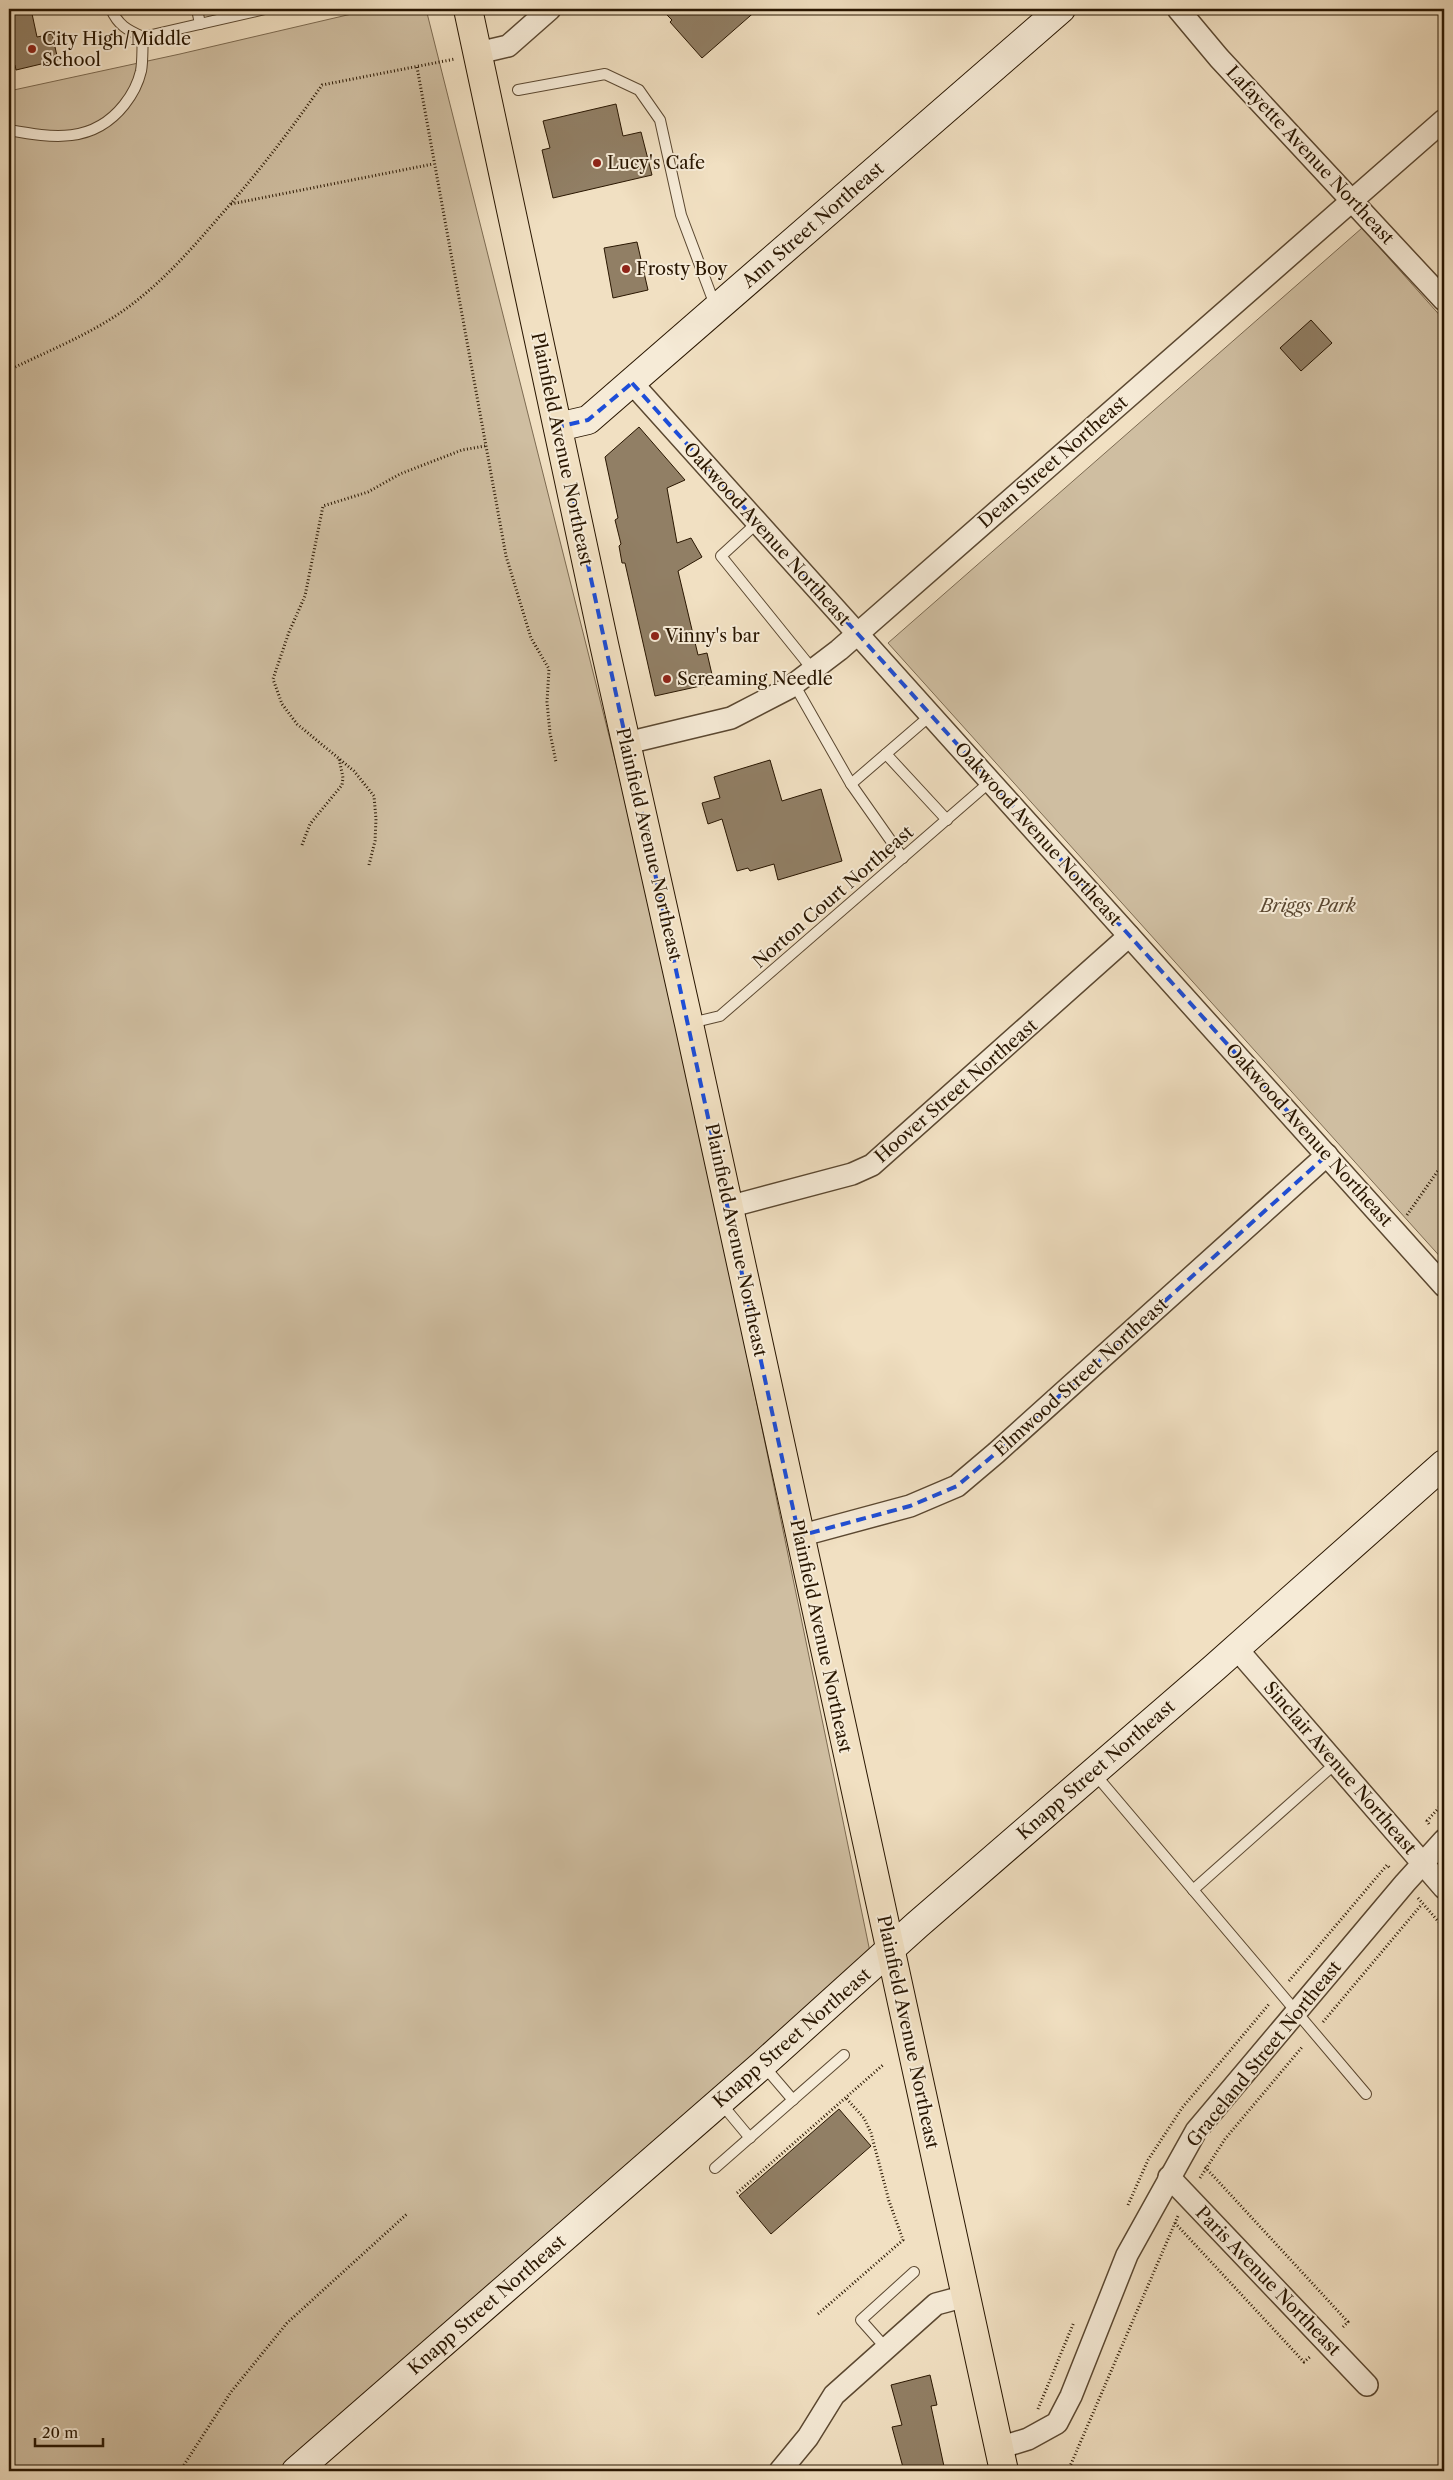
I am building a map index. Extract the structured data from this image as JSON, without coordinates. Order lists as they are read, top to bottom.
{
  "streets": {
    "main road": ["Ann Street Northeast", "Plainfield Avenue Northeast", "Knapp Street Northeast"],
    "street": [
      "Lafayette Avenue Northeast",
      "Dean Street Northeast",
      "Oakwood Avenue Northeast",
      "Hoover Street Northeast",
      "Elmwood Street Northeast",
      "Sinclair Avenue Northeast",
      "Graceland Street Northeast",
      "Paris Avenue Northeast"
    ],
    "lane": ["Norton Court Northeast"]
  },
  "crossings": [
    ["Lafayette Avenue Northeast", "Dean Street Northeast"],
    ["Ann Street Northeast", "Plainfield Avenue Northeast"],
    ["Ann Street Northeast", "Oakwood Avenue Northeast"],
    ["Plainfield Avenue Northeast", "Dean Street Northeast"],
    ["Plainfield Avenue Northeast", "Norton Court Northeast"],
    ["Plainfield Avenue Northeast", "Hoover Street Northeast"],
    ["Plainfield Avenue Northeast", "Elmwood Street Northeast"],
    ["Plainfield Avenue Northeast", "Knapp Street Northeast"],
    ["Plainfield Avenue Northeast", "Graceland Street Northeast"],
    ["Dean Street Northeast", "Oakwood Avenue Northeast"],
    ["Oakwood Avenue Northeast", "Norton Court Northeast"],
    ["Oakwood Avenue Northeast", "Hoover Street Northeast"],
    ["Oakwood Avenue Northeast", "Elmwood Street Northeast"],
    ["Sinclair Avenue Northeast", "Knapp Street Northeast"],
    ["Sinclair Avenue Northeast", "Graceland Street Northeast"],
    ["Graceland Street Northeast", "Paris Avenue Northeast"]
  ],
  "parks": ["Briggs Park"],
  "places": [
    "City High/Middle School",
    "Lucy's Cafe",
    "Frosty Boy",
    "Vinny's bar",
    "Screaming Needle"
  ],
  "scale_bar": "20 m"
}
